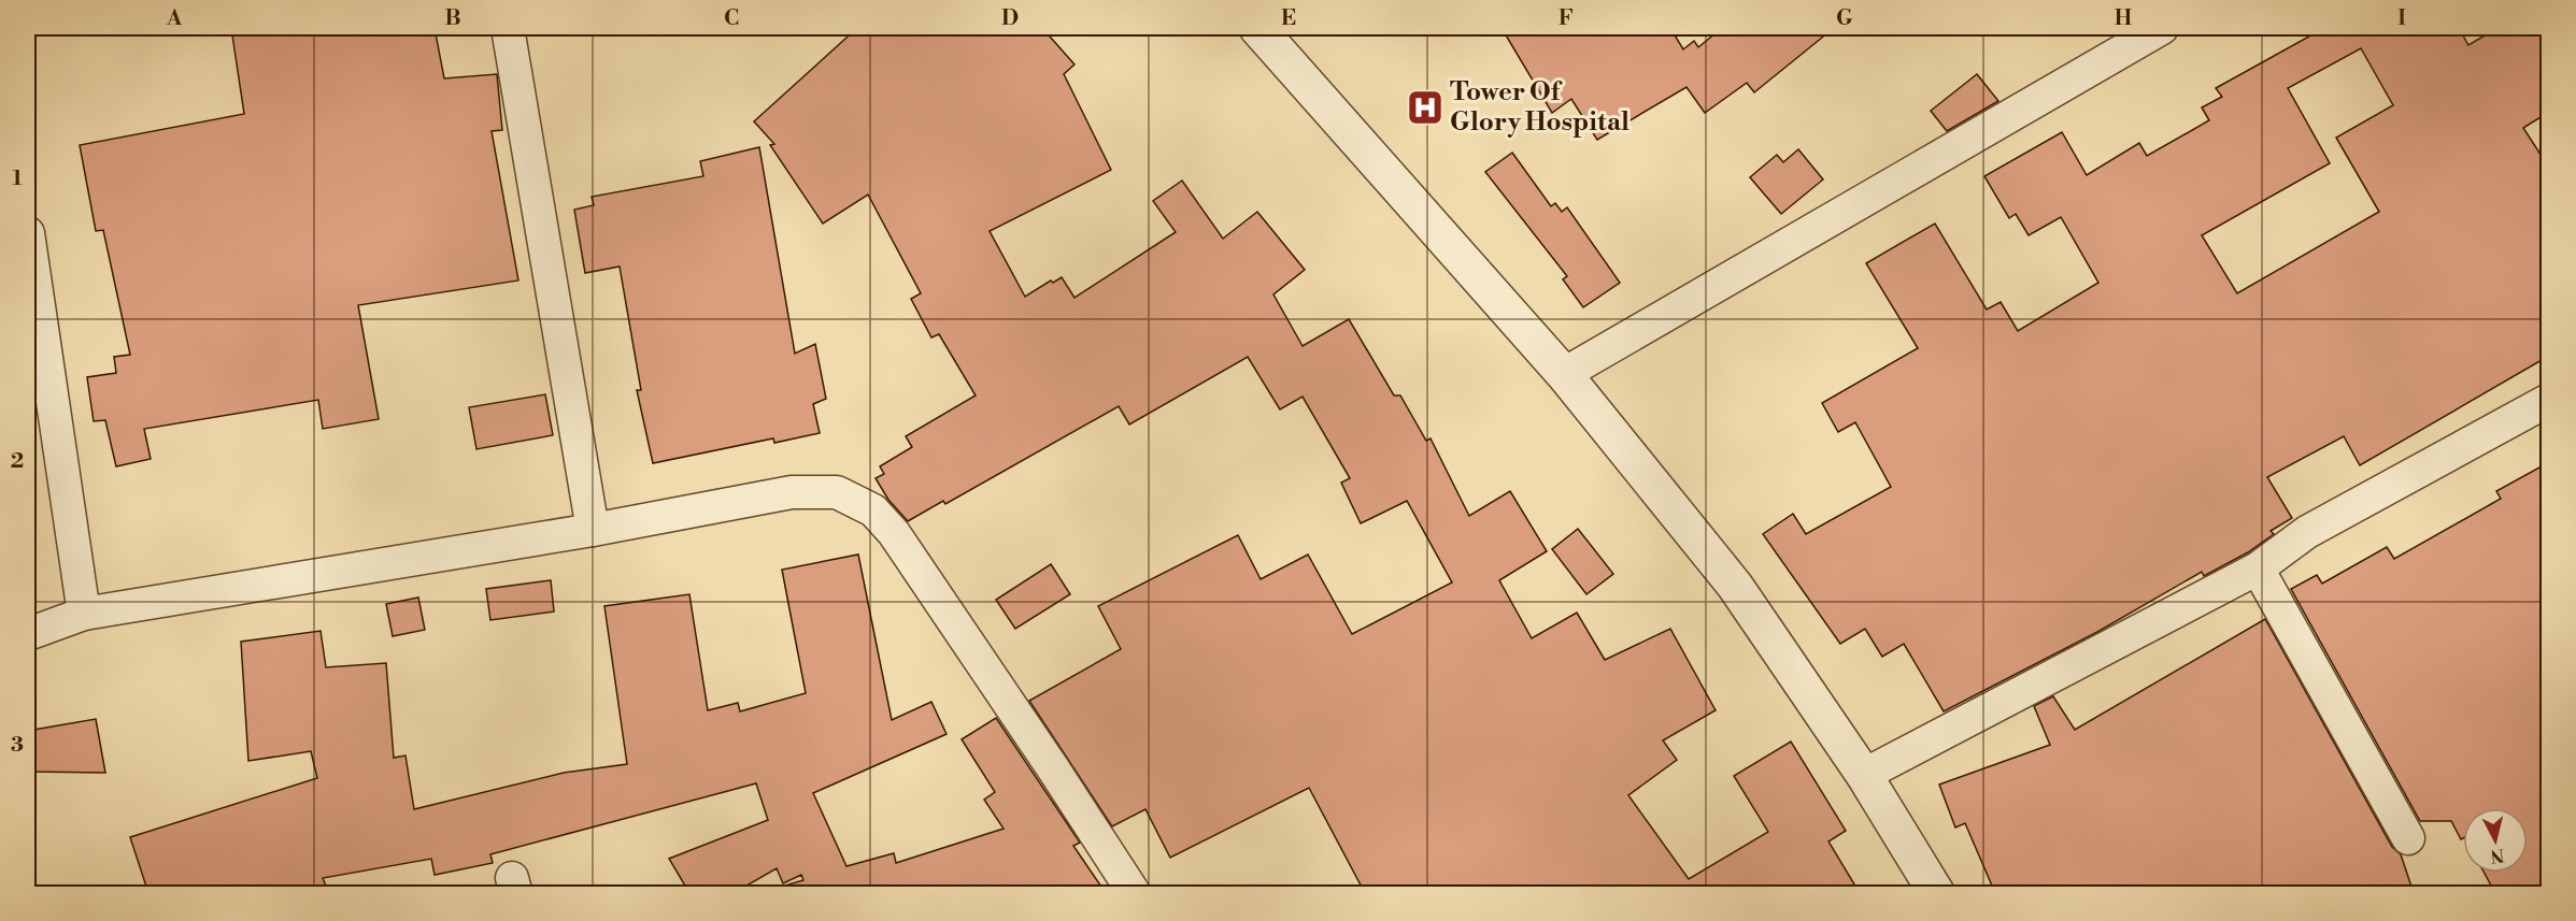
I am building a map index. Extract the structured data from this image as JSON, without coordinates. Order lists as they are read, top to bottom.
{
  "places": {
    "hospital": ["Tower Of Glory Hospital"]
  },
  "north": "bottom",
  "grid": {
    "columns": [
      "A",
      "B",
      "C",
      "D",
      "E",
      "F",
      "G",
      "H",
      "I"
    ],
    "rows": ["1", "2", "3"]
  }
}
